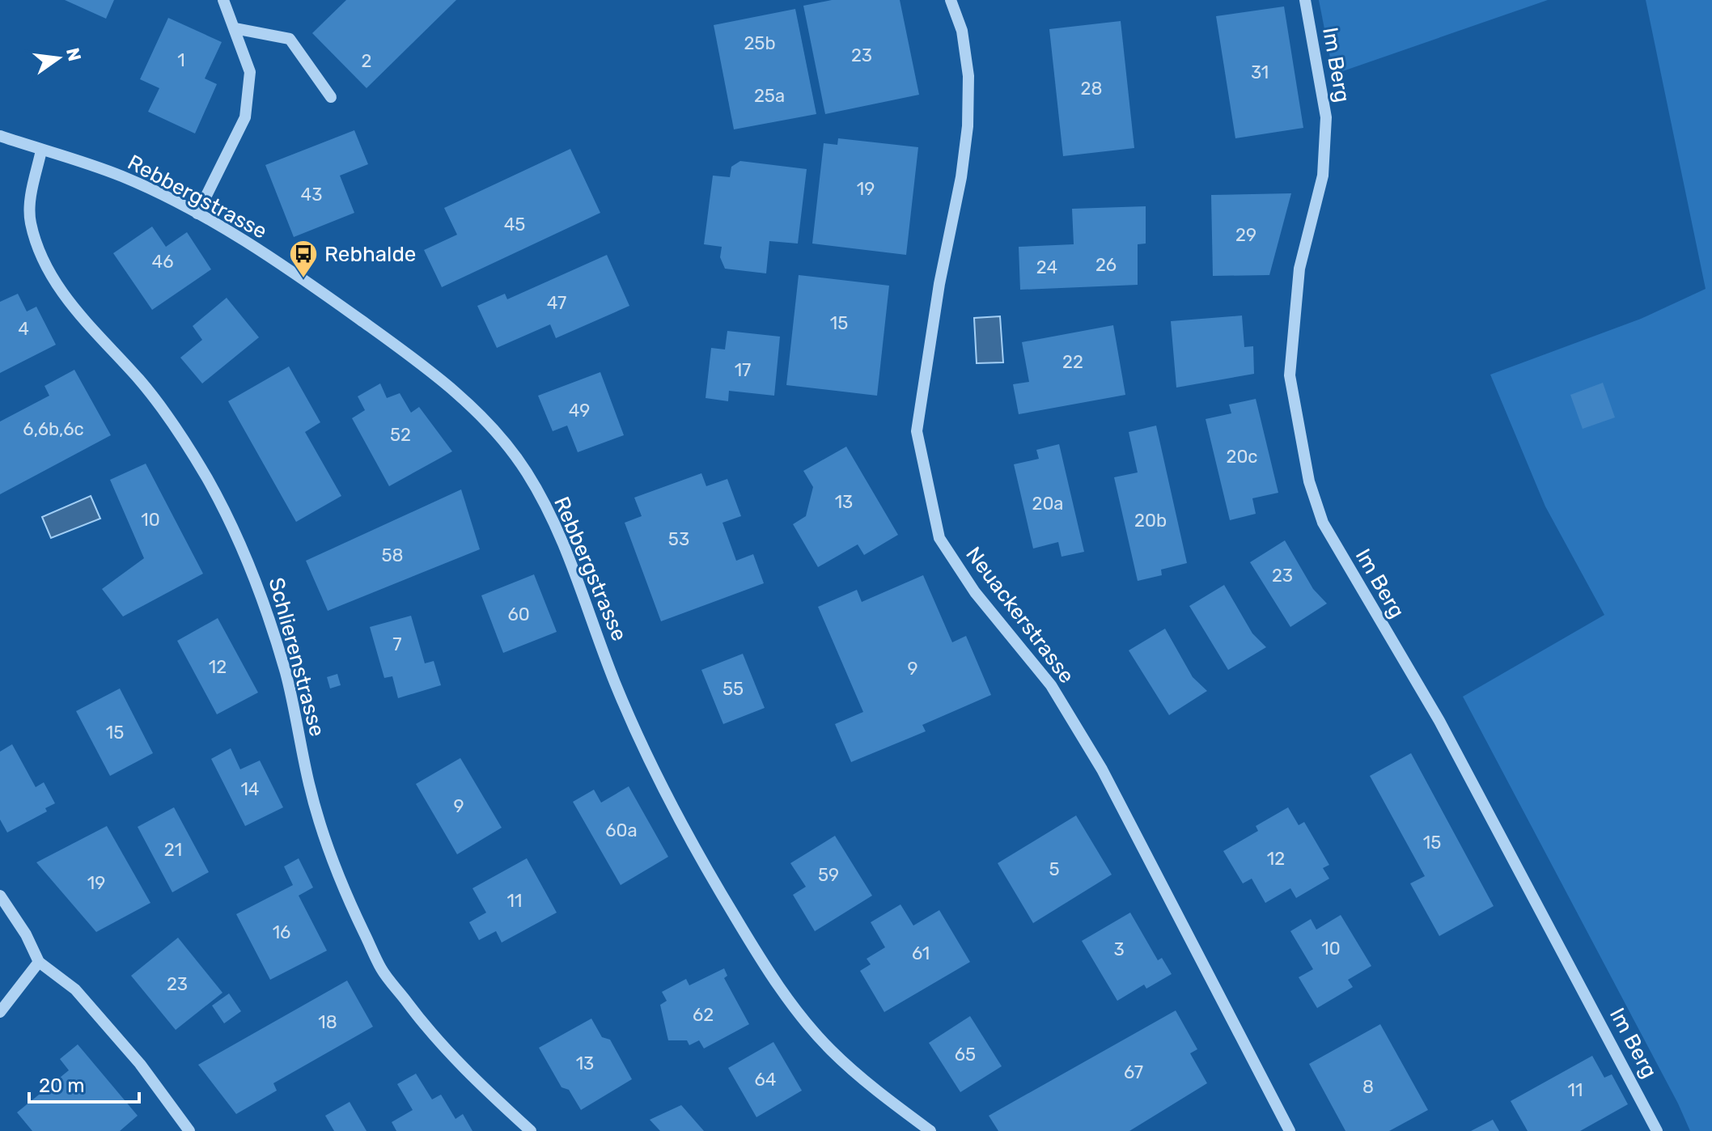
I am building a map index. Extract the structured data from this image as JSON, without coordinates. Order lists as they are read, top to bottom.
{
  "streets": {
    "street": [
      "Im Berg",
      "Rebbergstrasse",
      "Neuackerstrasse",
      "Schlierenstrasse"
    ]
  },
  "crossings": [
    ["Rebbergstrasse", "Schlierenstrasse"]
  ],
  "places": {
    "bus stop": ["Rebhalde"]
  },
  "house_numbers": [
    "25b",
    "23",
    "1",
    "2",
    "31",
    "28",
    "25a",
    "19",
    "43",
    "45",
    "29",
    "46",
    "26",
    "24",
    "47",
    "15",
    "4",
    "22",
    "17",
    "49",
    "6,6b,6c",
    "52",
    "20c",
    "13",
    "20a",
    "10",
    "20b",
    "53",
    "58",
    "23",
    "60",
    "7",
    "12",
    "9",
    "55",
    "15",
    "14",
    "9",
    "60a",
    "15",
    "21",
    "12",
    "5",
    "59",
    "19",
    "11",
    "16",
    "10",
    "3",
    "61",
    "23",
    "62",
    "18",
    "65",
    "13",
    "67",
    "64",
    "8",
    "11"
  ],
  "scale_bar": "20 m",
  "north": "right"
}
